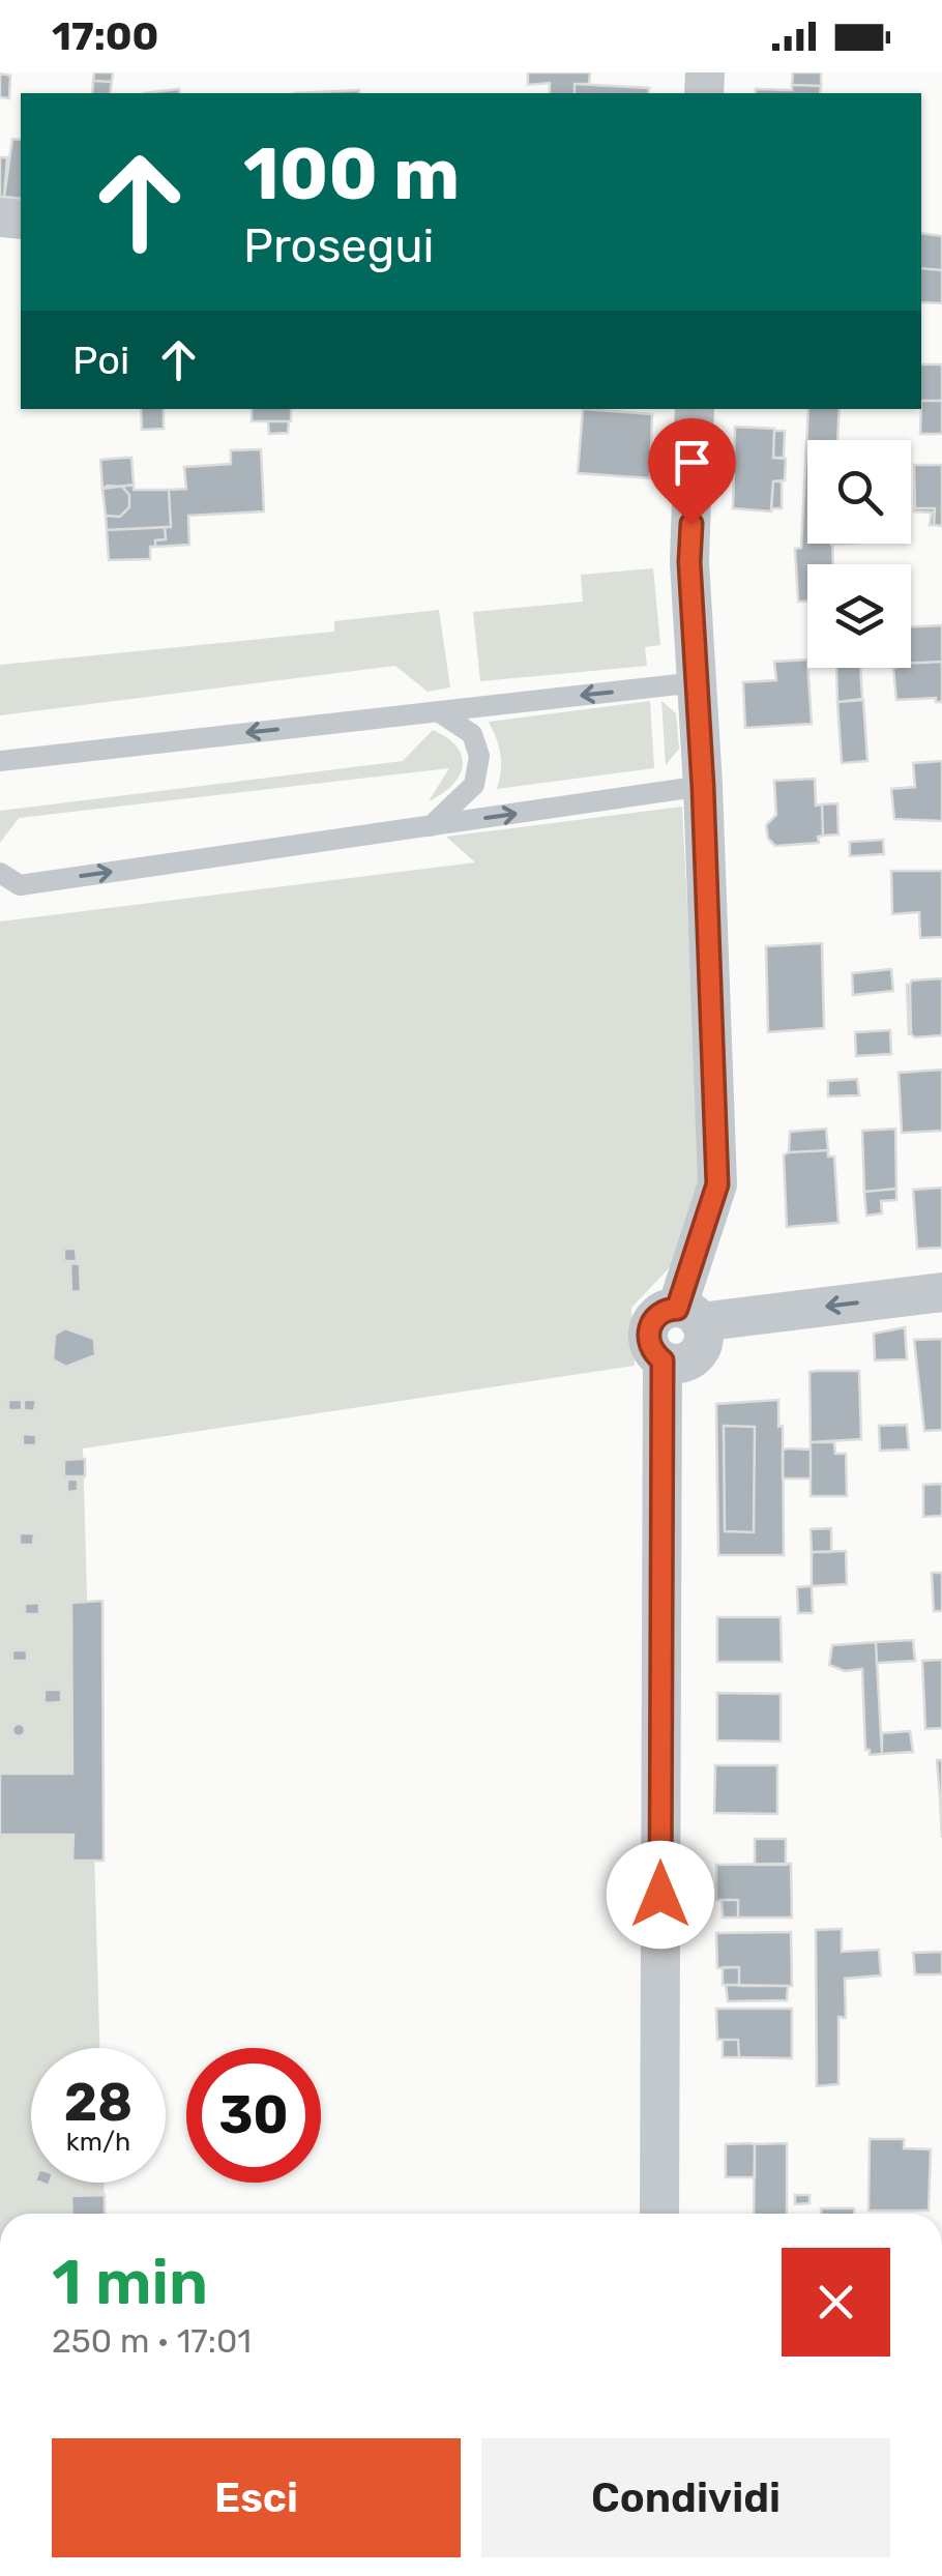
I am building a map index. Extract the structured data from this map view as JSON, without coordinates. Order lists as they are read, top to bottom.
{
  "page": {
    "status": "17:00",
    "turn": ["100 m", "Prosegui"],
    "then": "Poi",
    "speed": "28 km/h",
    "limit": "30",
    "heading": ["1 min", "250 m · 17:01"],
    "buttons": ["Esci", "Condividi"]
  }
}
